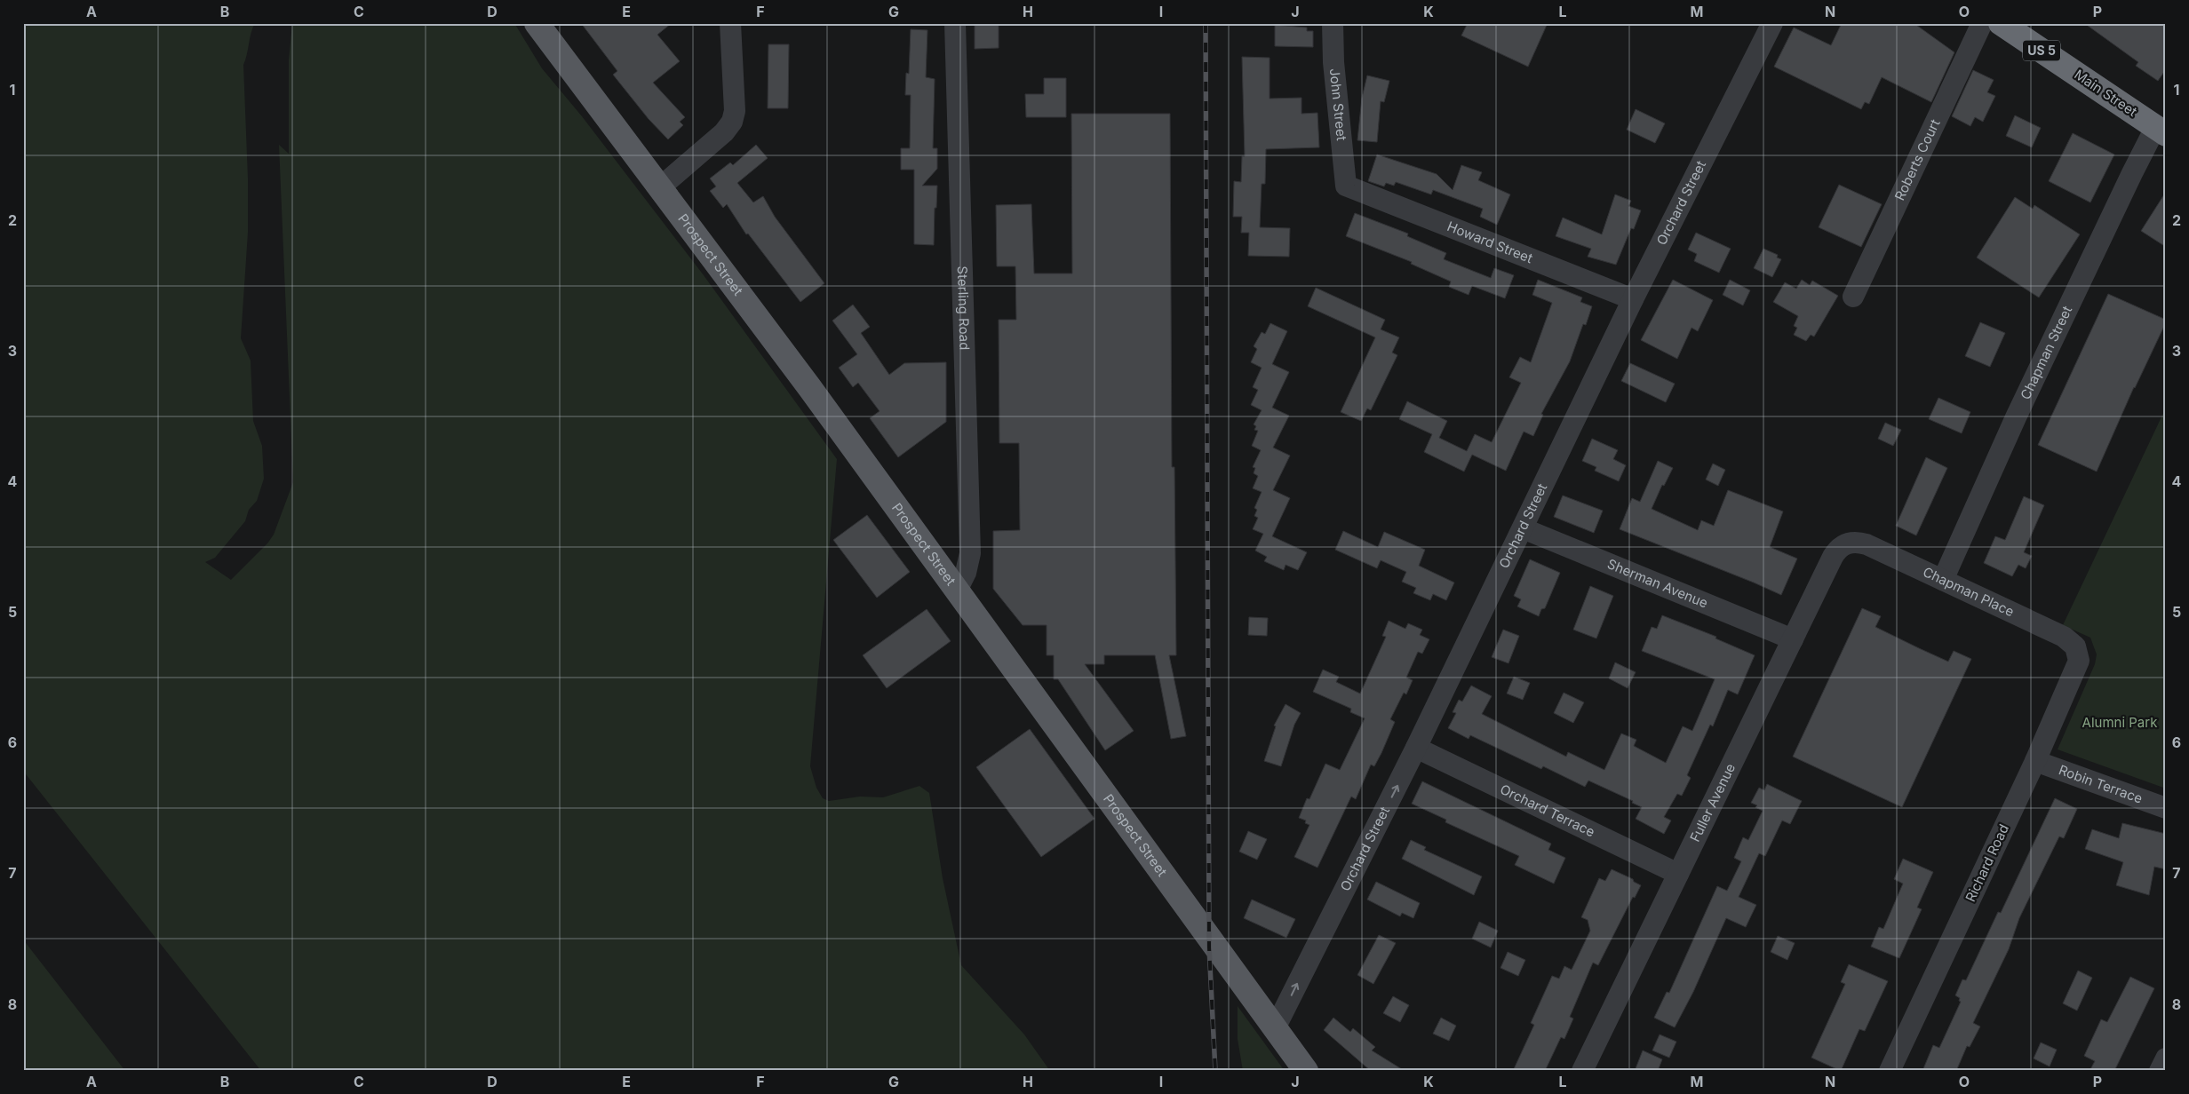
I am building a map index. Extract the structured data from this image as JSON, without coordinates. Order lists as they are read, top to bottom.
{
  "streets": {
    "highway": ["US 5", "Main Street"],
    "main road": ["Prospect Street"],
    "street": [
      "John Street",
      "Roberts Court",
      "Orchard Street",
      "Howard Street",
      "Sterling Road",
      "Chapman Street",
      "Sherman Avenue",
      "Chapman Place",
      "Robin Terrace",
      "Fuller Avenue",
      "Orchard Terrace",
      "Richard Road"
    ]
  },
  "crossings": [
    ["Main Street", "Chapman Street"],
    ["John Street", "Howard Street"],
    ["Orchard Street", "Howard Street"],
    ["Orchard Street", "Prospect Street"],
    ["Orchard Street", "Sherman Avenue"],
    ["Orchard Street", "Orchard Terrace"],
    ["Prospect Street", "Sterling Road"],
    ["Chapman Street", "Chapman Place"],
    ["Sherman Avenue", "Fuller Avenue"],
    ["Chapman Place", "Fuller Avenue"],
    ["Chapman Place", "Richard Road"],
    ["Robin Terrace", "Richard Road"],
    ["Fuller Avenue", "Orchard Terrace"]
  ],
  "parks": ["Alumni Park"],
  "grid": {
    "columns": [
      "A",
      "B",
      "C",
      "D",
      "E",
      "F",
      "G",
      "H",
      "I",
      "J",
      "K",
      "L",
      "M",
      "N",
      "O",
      "P"
    ],
    "rows": [
      "1",
      "2",
      "3",
      "4",
      "5",
      "6",
      "7",
      "8"
    ]
  }
}
